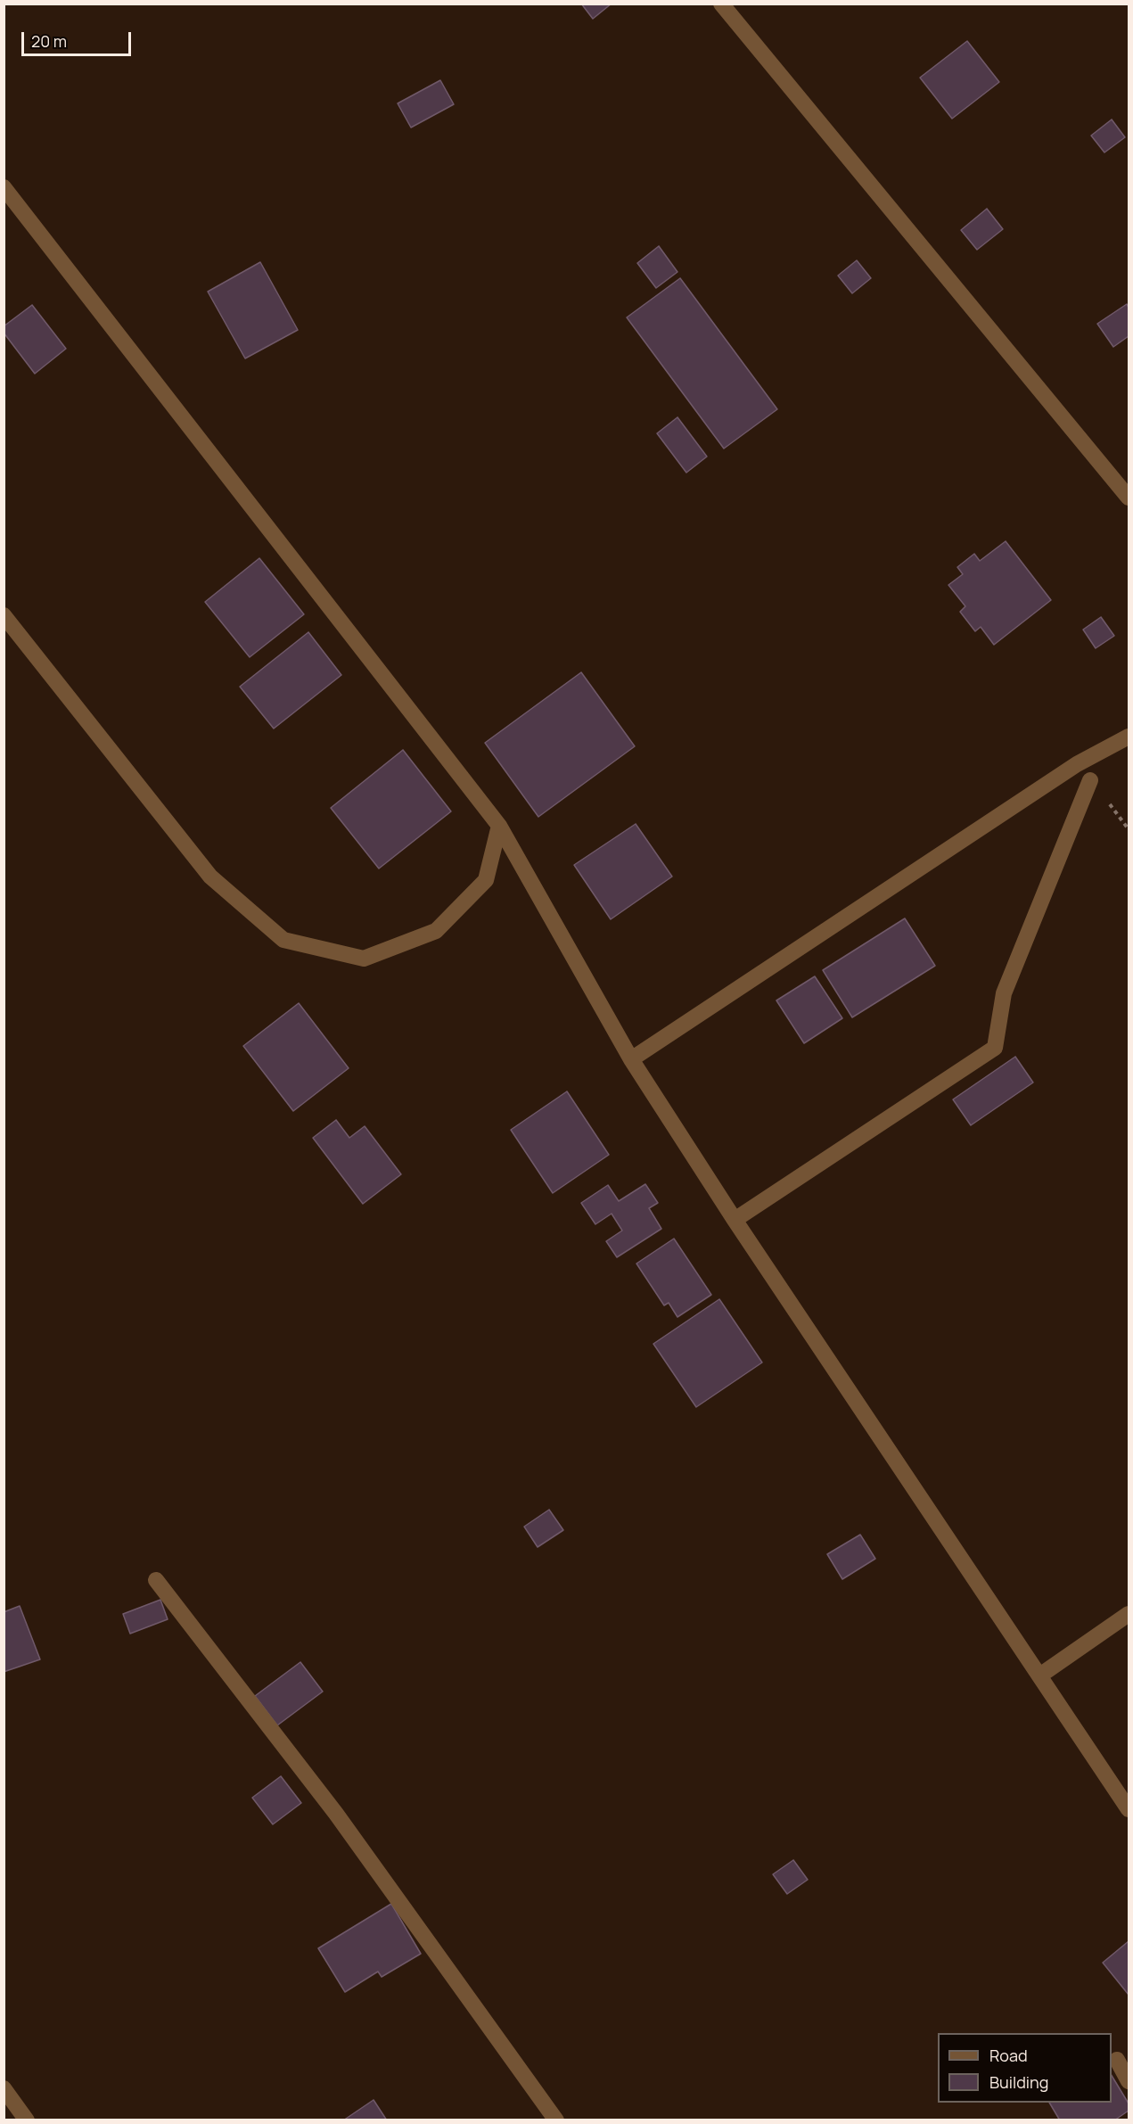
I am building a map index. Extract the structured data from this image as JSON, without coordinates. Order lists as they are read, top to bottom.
{
  "legend": ["Road", "Building"],
  "scale_bar": "20 m"
}
